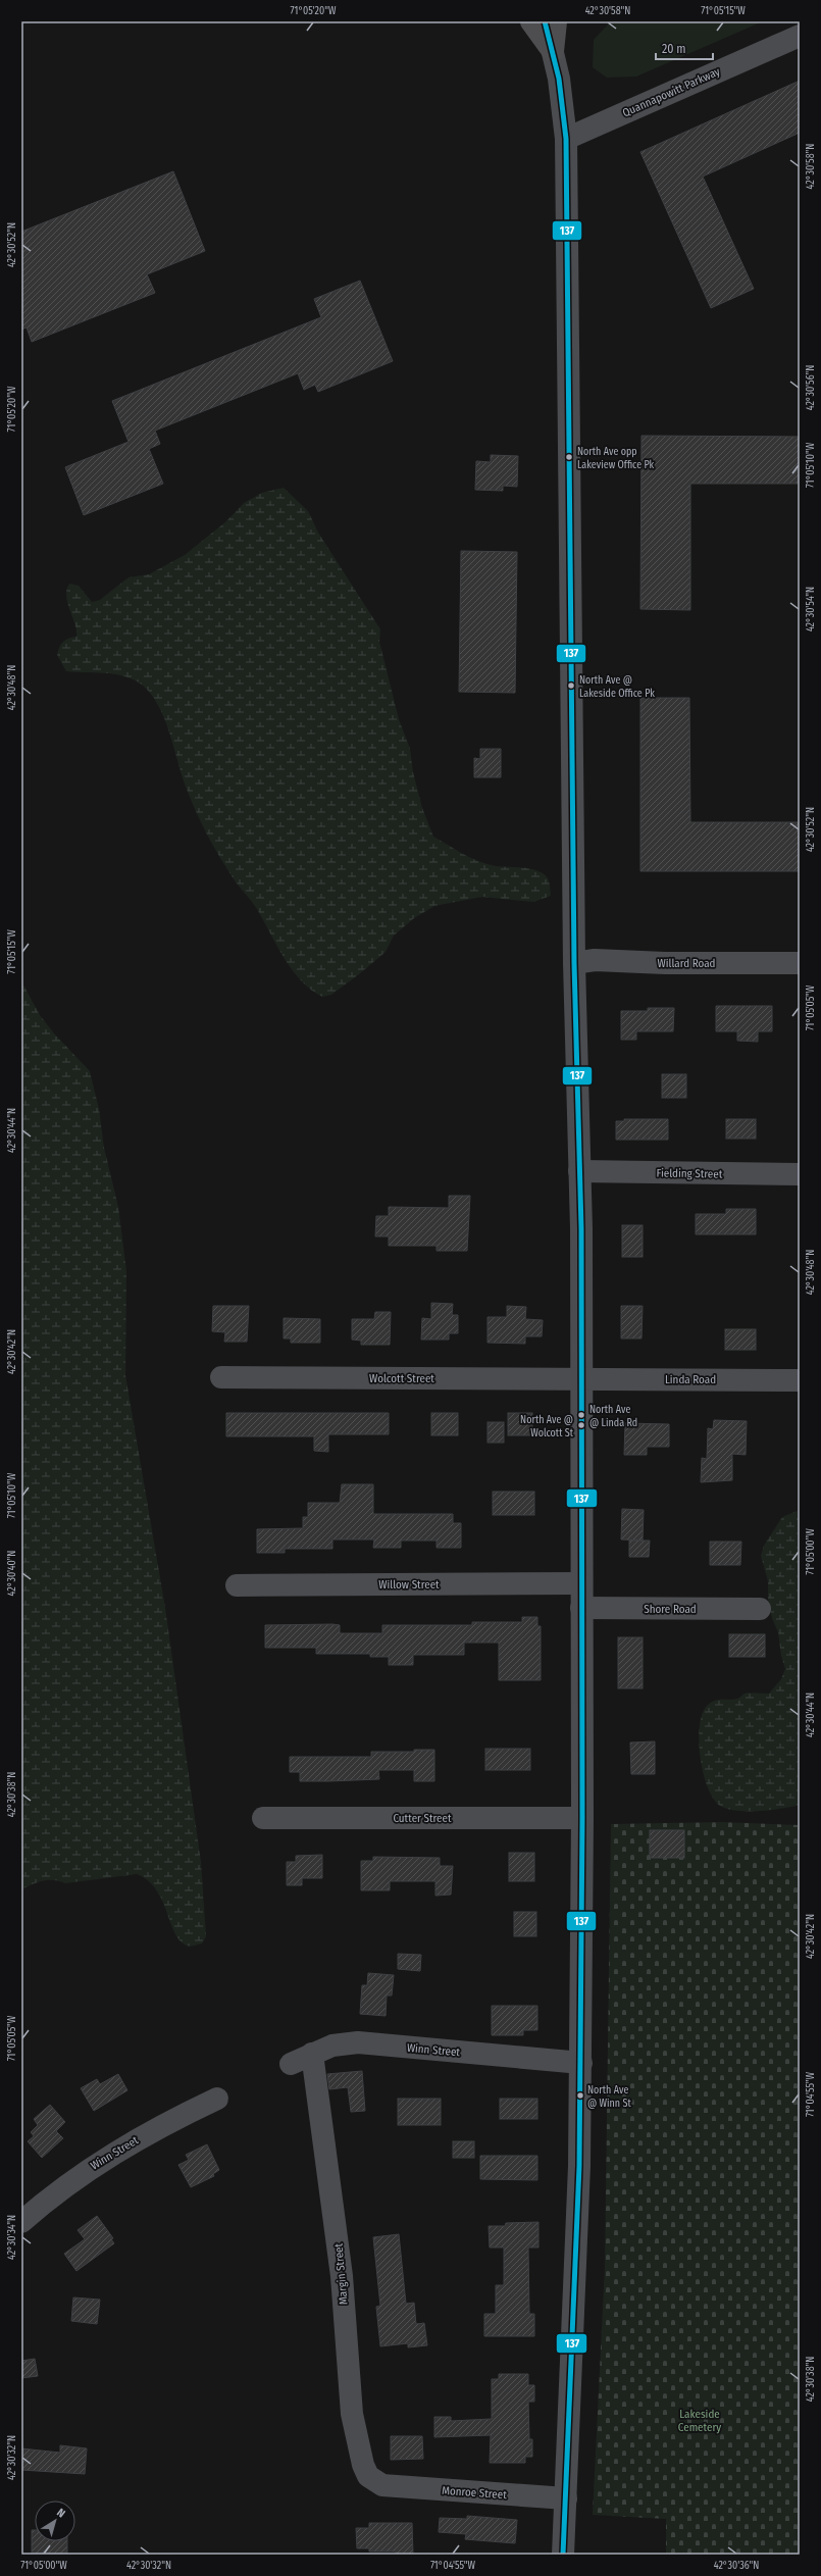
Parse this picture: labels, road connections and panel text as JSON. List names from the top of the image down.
{
  "streets": {
    "street": [
      "Quannapowitt Parkway",
      "Willard Road",
      "Fielding Street",
      "Wolcott Street",
      "Linda Road",
      "Willow Street",
      "Shore Road",
      "Cutter Street",
      "Winn Street",
      "Margin Street",
      "Monroe Street"
    ]
  },
  "crossings": [
    ["Wolcott Street", "Linda Road"],
    ["Winn Street", "Margin Street"],
    ["Margin Street", "Monroe Street"]
  ],
  "parks": ["Lakeside Cemetery"],
  "places": [
    "North Ave opp Lakeview Office Pk",
    "North Ave @ Lakeside Office Pk",
    "North Ave @ Linda Rd",
    "North Ave @ Wolcott St",
    "North Ave @ Winn St"
  ],
  "lines": ["transit line 137"],
  "scale_bar": "20 m",
  "north": "top right",
  "coordinates": [
    "71°05'20\"W",
    "42°30'58\"N",
    "71°05'15\"W",
    "42°30'52\"N",
    "42°30'56\"N",
    "71°05'10\"W",
    "42°30'54\"N",
    "42°30'48\"N",
    "71°05'05\"W",
    "42°30'44\"N",
    "42°30'42\"N",
    "71°05'00\"W",
    "42°30'40\"N",
    "42°30'38\"N",
    "71°04'55\"W",
    "42°30'34\"N",
    "42°30'32\"N",
    "42°30'36\"N"
  ]
}
